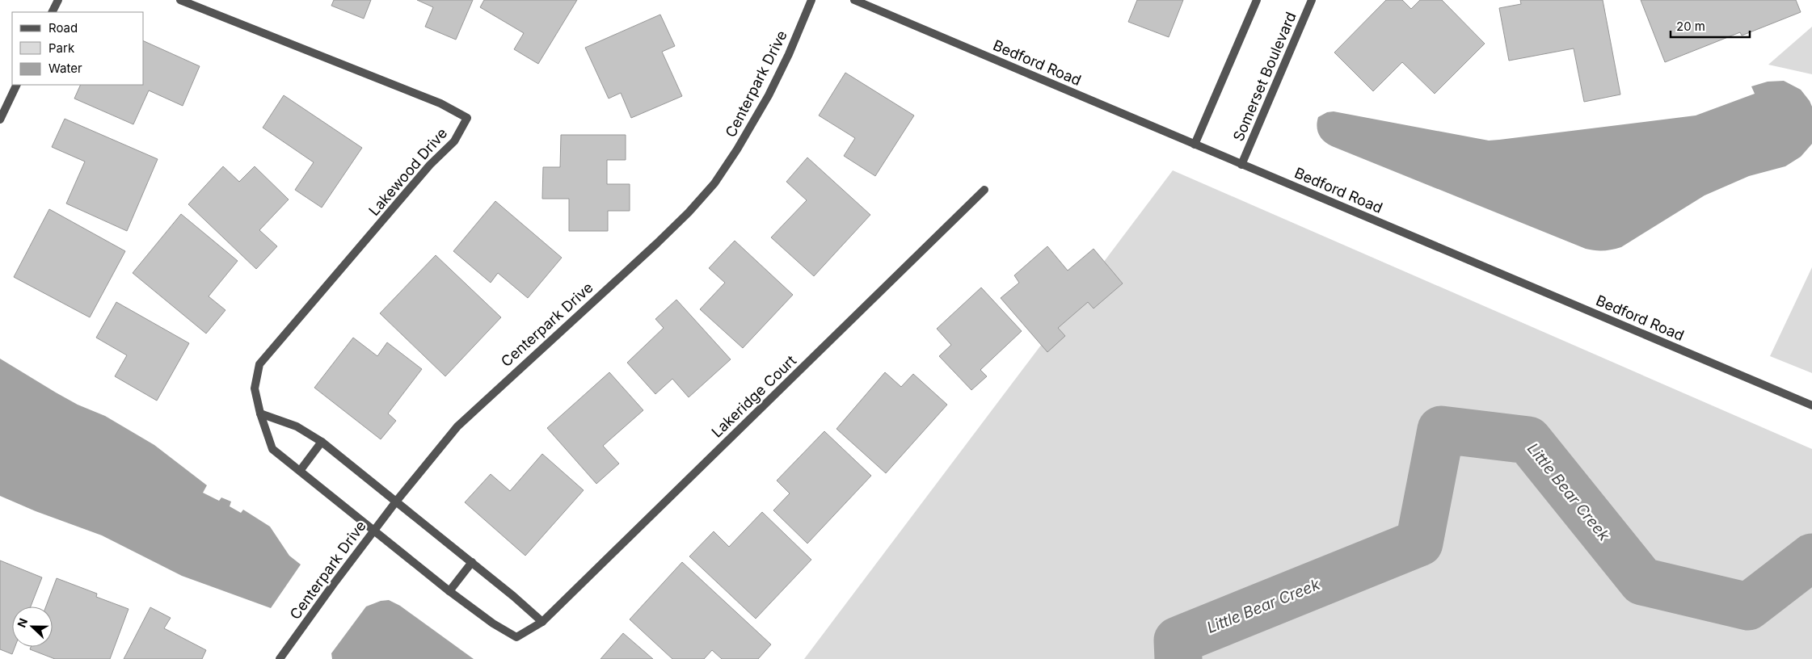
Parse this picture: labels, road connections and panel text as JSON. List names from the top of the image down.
{
  "streets": {
    "street": [
      "Bedford Road",
      "Somerset Boulevard",
      "Centerpark Drive",
      "Lakewood Drive",
      "Lakeridge Court"
    ]
  },
  "crossings": [
    ["Bedford Road", "Somerset Boulevard"],
    ["Centerpark Drive", "Lakewood Drive"],
    ["Centerpark Drive", "Lakeridge Court"],
    ["Lakewood Drive", "Lakeridge Court"]
  ],
  "water": ["Little Bear Creek"],
  "legend": ["Road", "Park", "Water"],
  "scale_bar": "20 m",
  "north": "left"
}
